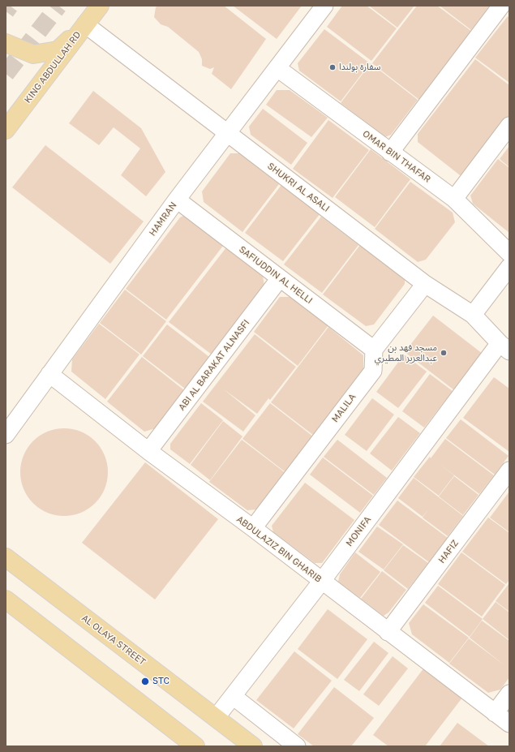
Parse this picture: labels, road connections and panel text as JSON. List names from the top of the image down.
{
  "streets": {
    "main road": ["KING ABDULLAH RD", "AL OLAYA STREET"],
    "street": [
      "OMAR BIN THAFAR",
      "SHUKRI AL ASALI",
      "HAMRAN",
      "SAFIUDDIN AL HELLI",
      "ABI AL BARAKAT ALNASFI",
      "MALILA",
      "MONIFA",
      "ABDULAZIZ BIN GHARIB",
      "HAFIZ"
    ]
  },
  "crossings": [
    ["KING ABDULLAH RD", "SHUKRI AL ASALI"],
    ["OMAR BIN THAFAR", "HAMRAN"],
    ["SHUKRI AL ASALI", "HAMRAN"],
    ["SHUKRI AL ASALI", "MONIFA"],
    ["HAMRAN", "SAFIUDDIN AL HELLI"],
    ["HAMRAN", "ABDULAZIZ BIN GHARIB"],
    ["SAFIUDDIN AL HELLI", "ABI AL BARAKAT ALNASFI"],
    ["SAFIUDDIN AL HELLI", "MALILA"],
    ["ABI AL BARAKAT ALNASFI", "ABDULAZIZ BIN GHARIB"],
    ["MALILA", "ABDULAZIZ BIN GHARIB"],
    ["MONIFA", "ABDULAZIZ BIN GHARIB"],
    ["MONIFA", "AL OLAYA STREET"],
    ["ABDULAZIZ BIN GHARIB", "HAFIZ"]
  ],
  "places": ["سفارة بولندا", "مسجد فهد بن عبدالعزيز المطيري", "STC"]
}
